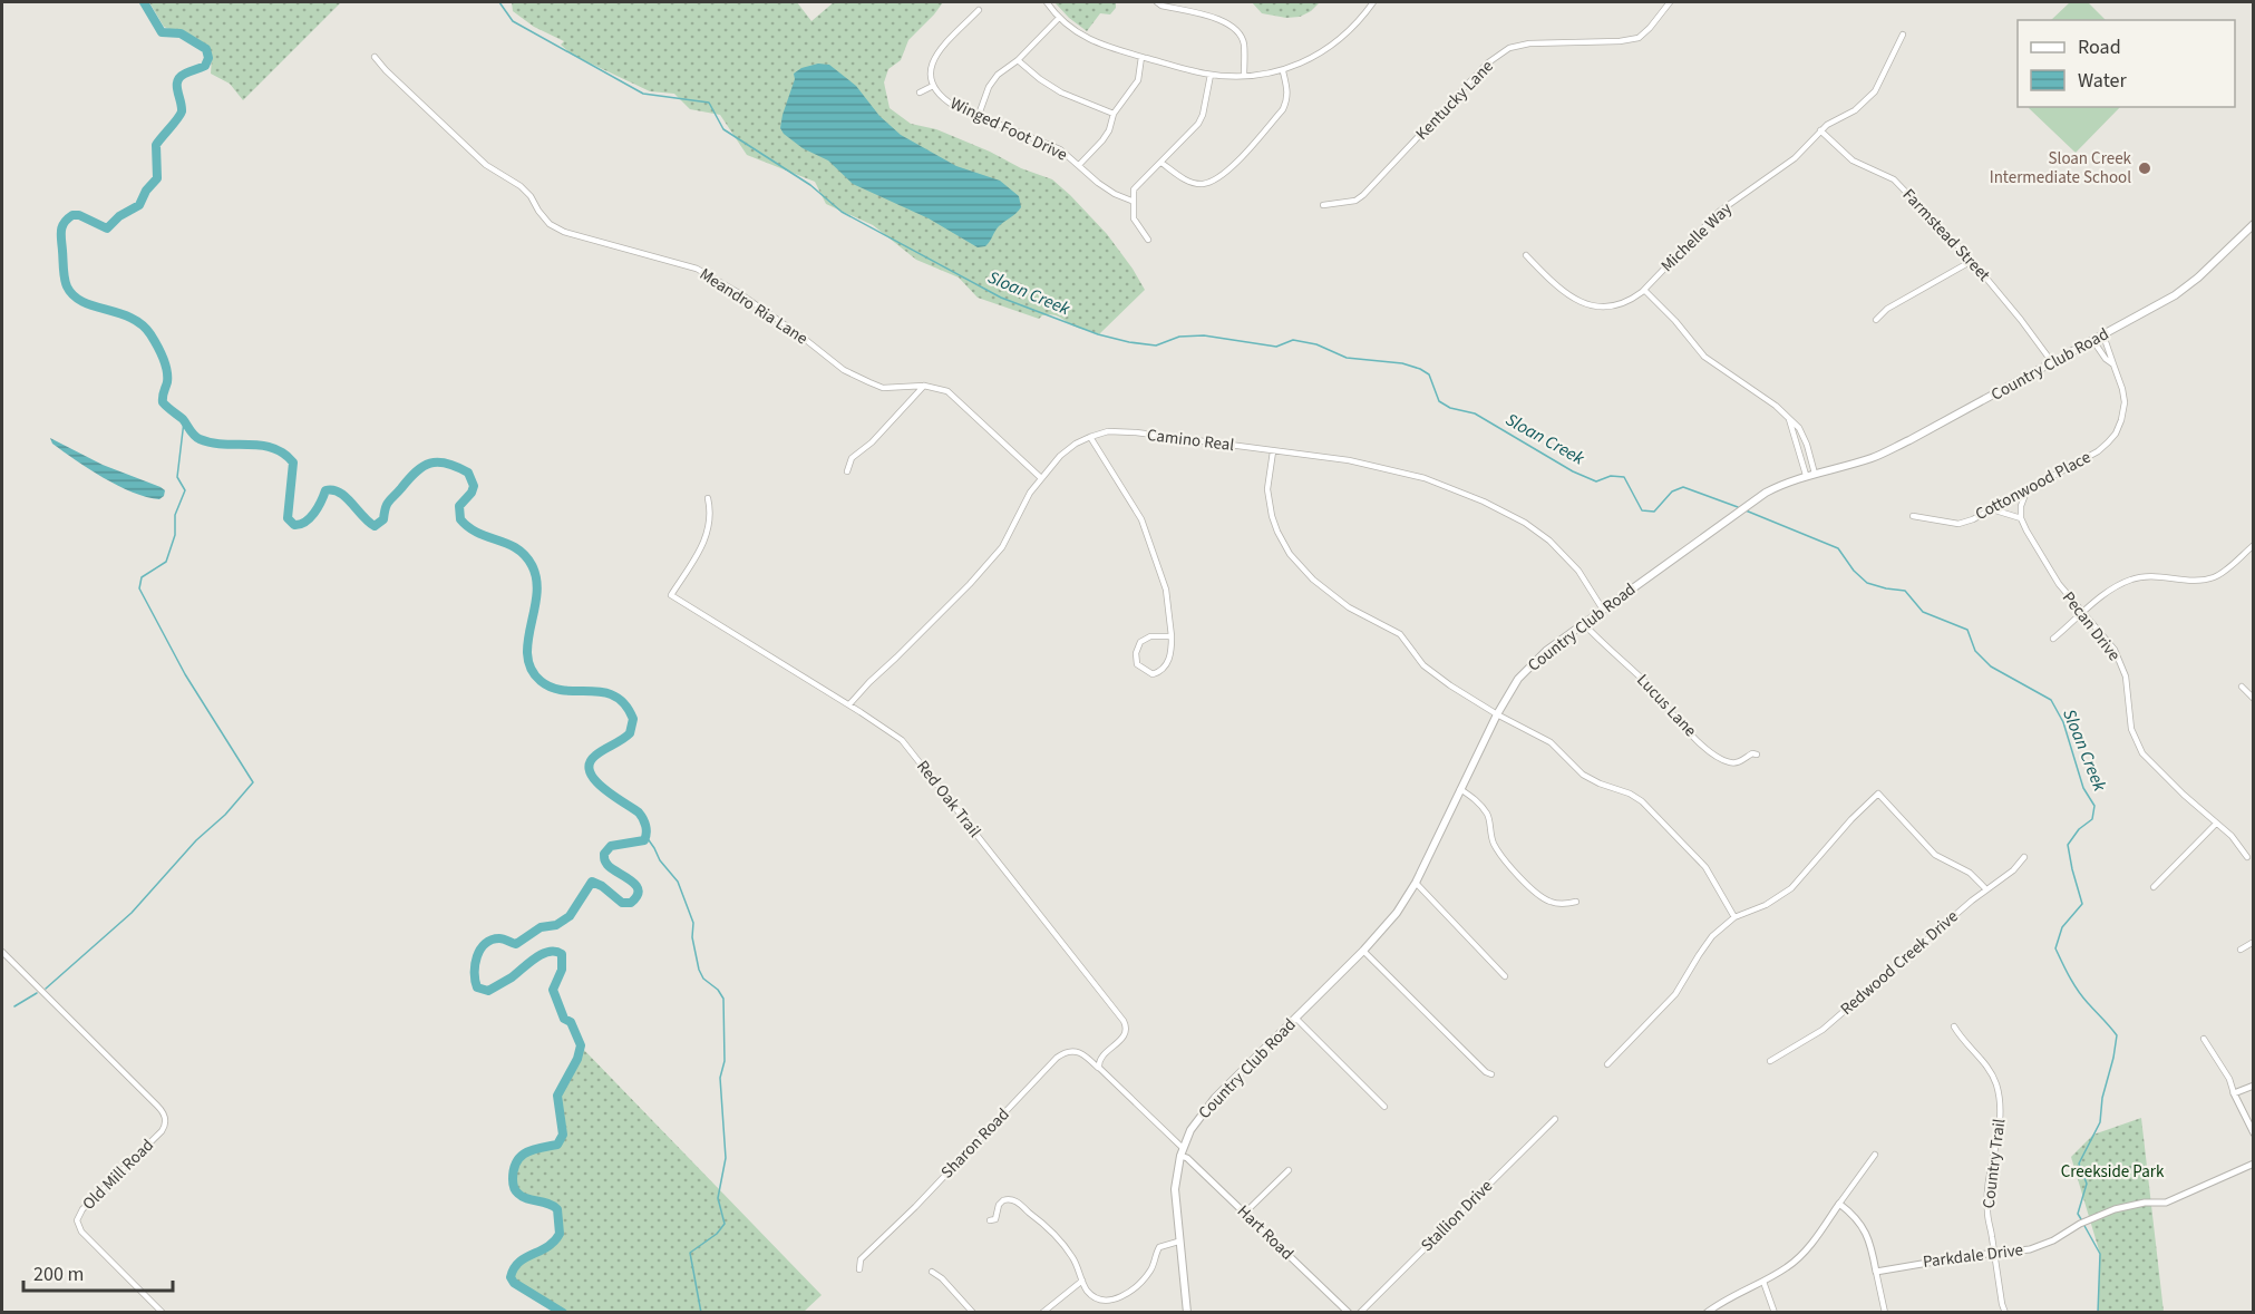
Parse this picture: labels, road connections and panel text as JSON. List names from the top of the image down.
{
  "streets": {
    "main road": ["Country Club Road"],
    "street": [
      "Kentucky Lane",
      "Winged Foot Drive",
      "Farmstead Street",
      "Michelle Way",
      "Meandro Ria Lane",
      "Camino Real",
      "Cottonwood Place",
      "Pecan Drive",
      "Lucus Lane",
      "Red Oak Trail",
      "Redwood Creek Drive",
      "Sharon Road",
      "Country Trail",
      "Old Mill Road",
      "Stallion Drive",
      "Hart Road",
      "Parkdale Drive"
    ]
  },
  "crossings": [
    ["Farmstead Street", "Michelle Way"],
    ["Farmstead Street", "Country Club Road"],
    ["Meandro Ria Lane", "Camino Real"],
    ["Country Club Road", "Camino Real"],
    ["Country Club Road", "Cottonwood Place"],
    ["Country Club Road", "Lucus Lane"],
    ["Country Club Road", "Hart Road"],
    ["Camino Real", "Red Oak Trail"],
    ["Red Oak Trail", "Sharon Road"],
    ["Country Trail", "Parkdale Drive"]
  ],
  "water": ["Sloan Creek"],
  "parks": ["Creekside Park"],
  "places": ["Sloan Creek Intermediate School"],
  "legend": ["Road", "Water"],
  "scale_bar": "200 m"
}
